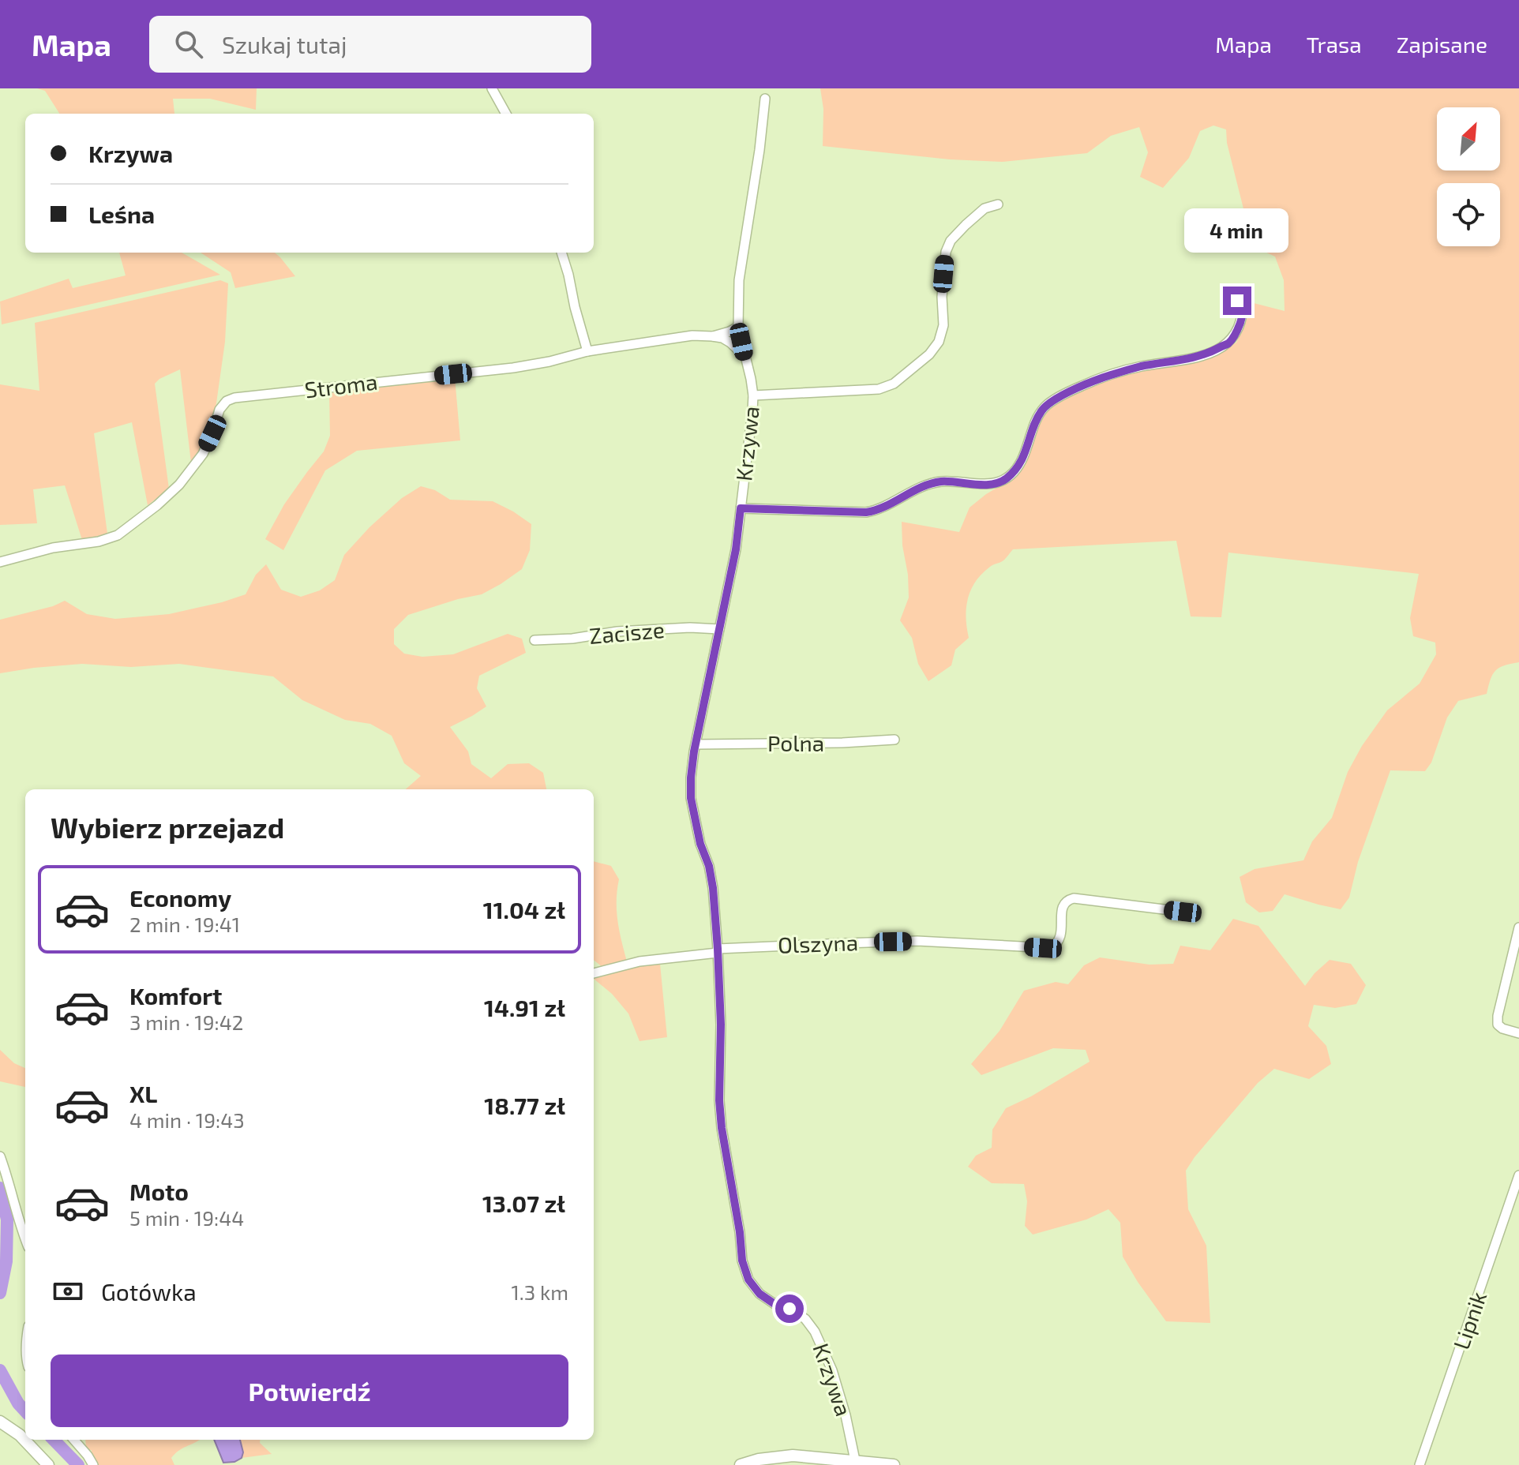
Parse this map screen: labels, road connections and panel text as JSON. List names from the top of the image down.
{
  "streets": {
    "street": [
      "Stroma",
      "Krzywa",
      "Zacisze",
      "Polna",
      "Olszyna",
      "Lipnik"
    ]
  },
  "crossings": [
    ["Krzywa", "Zacisze"],
    ["Krzywa", "Polna"],
    ["Krzywa", "Olszyna"]
  ],
  "north": "top right",
  "page": {
    "header": "Mapa",
    "search": "Szukaj tutaj",
    "nav": ["Mapa", "Trasa", "Zapisane"],
    "banner": ["Krzywa", "Leśna"],
    "bubble": "4 min",
    "heading": "Wybierz przejazd",
    "list": [
      {
        "name": "Economy",
        "note": "2 min · 19:41",
        "value": "11.04 zł"
      },
      {
        "name": "Komfort",
        "note": "3 min · 19:42",
        "value": "14.91 zł"
      },
      {
        "name": "XL",
        "note": "4 min · 19:43",
        "value": "18.77 zł"
      },
      {
        "name": "Moto",
        "note": "5 min · 19:44",
        "value": "13.07 zł"
      }
    ],
    "pay": ["Gotówka", "1.3 km"],
    "buttons": "Potwierdź"
  }
}
